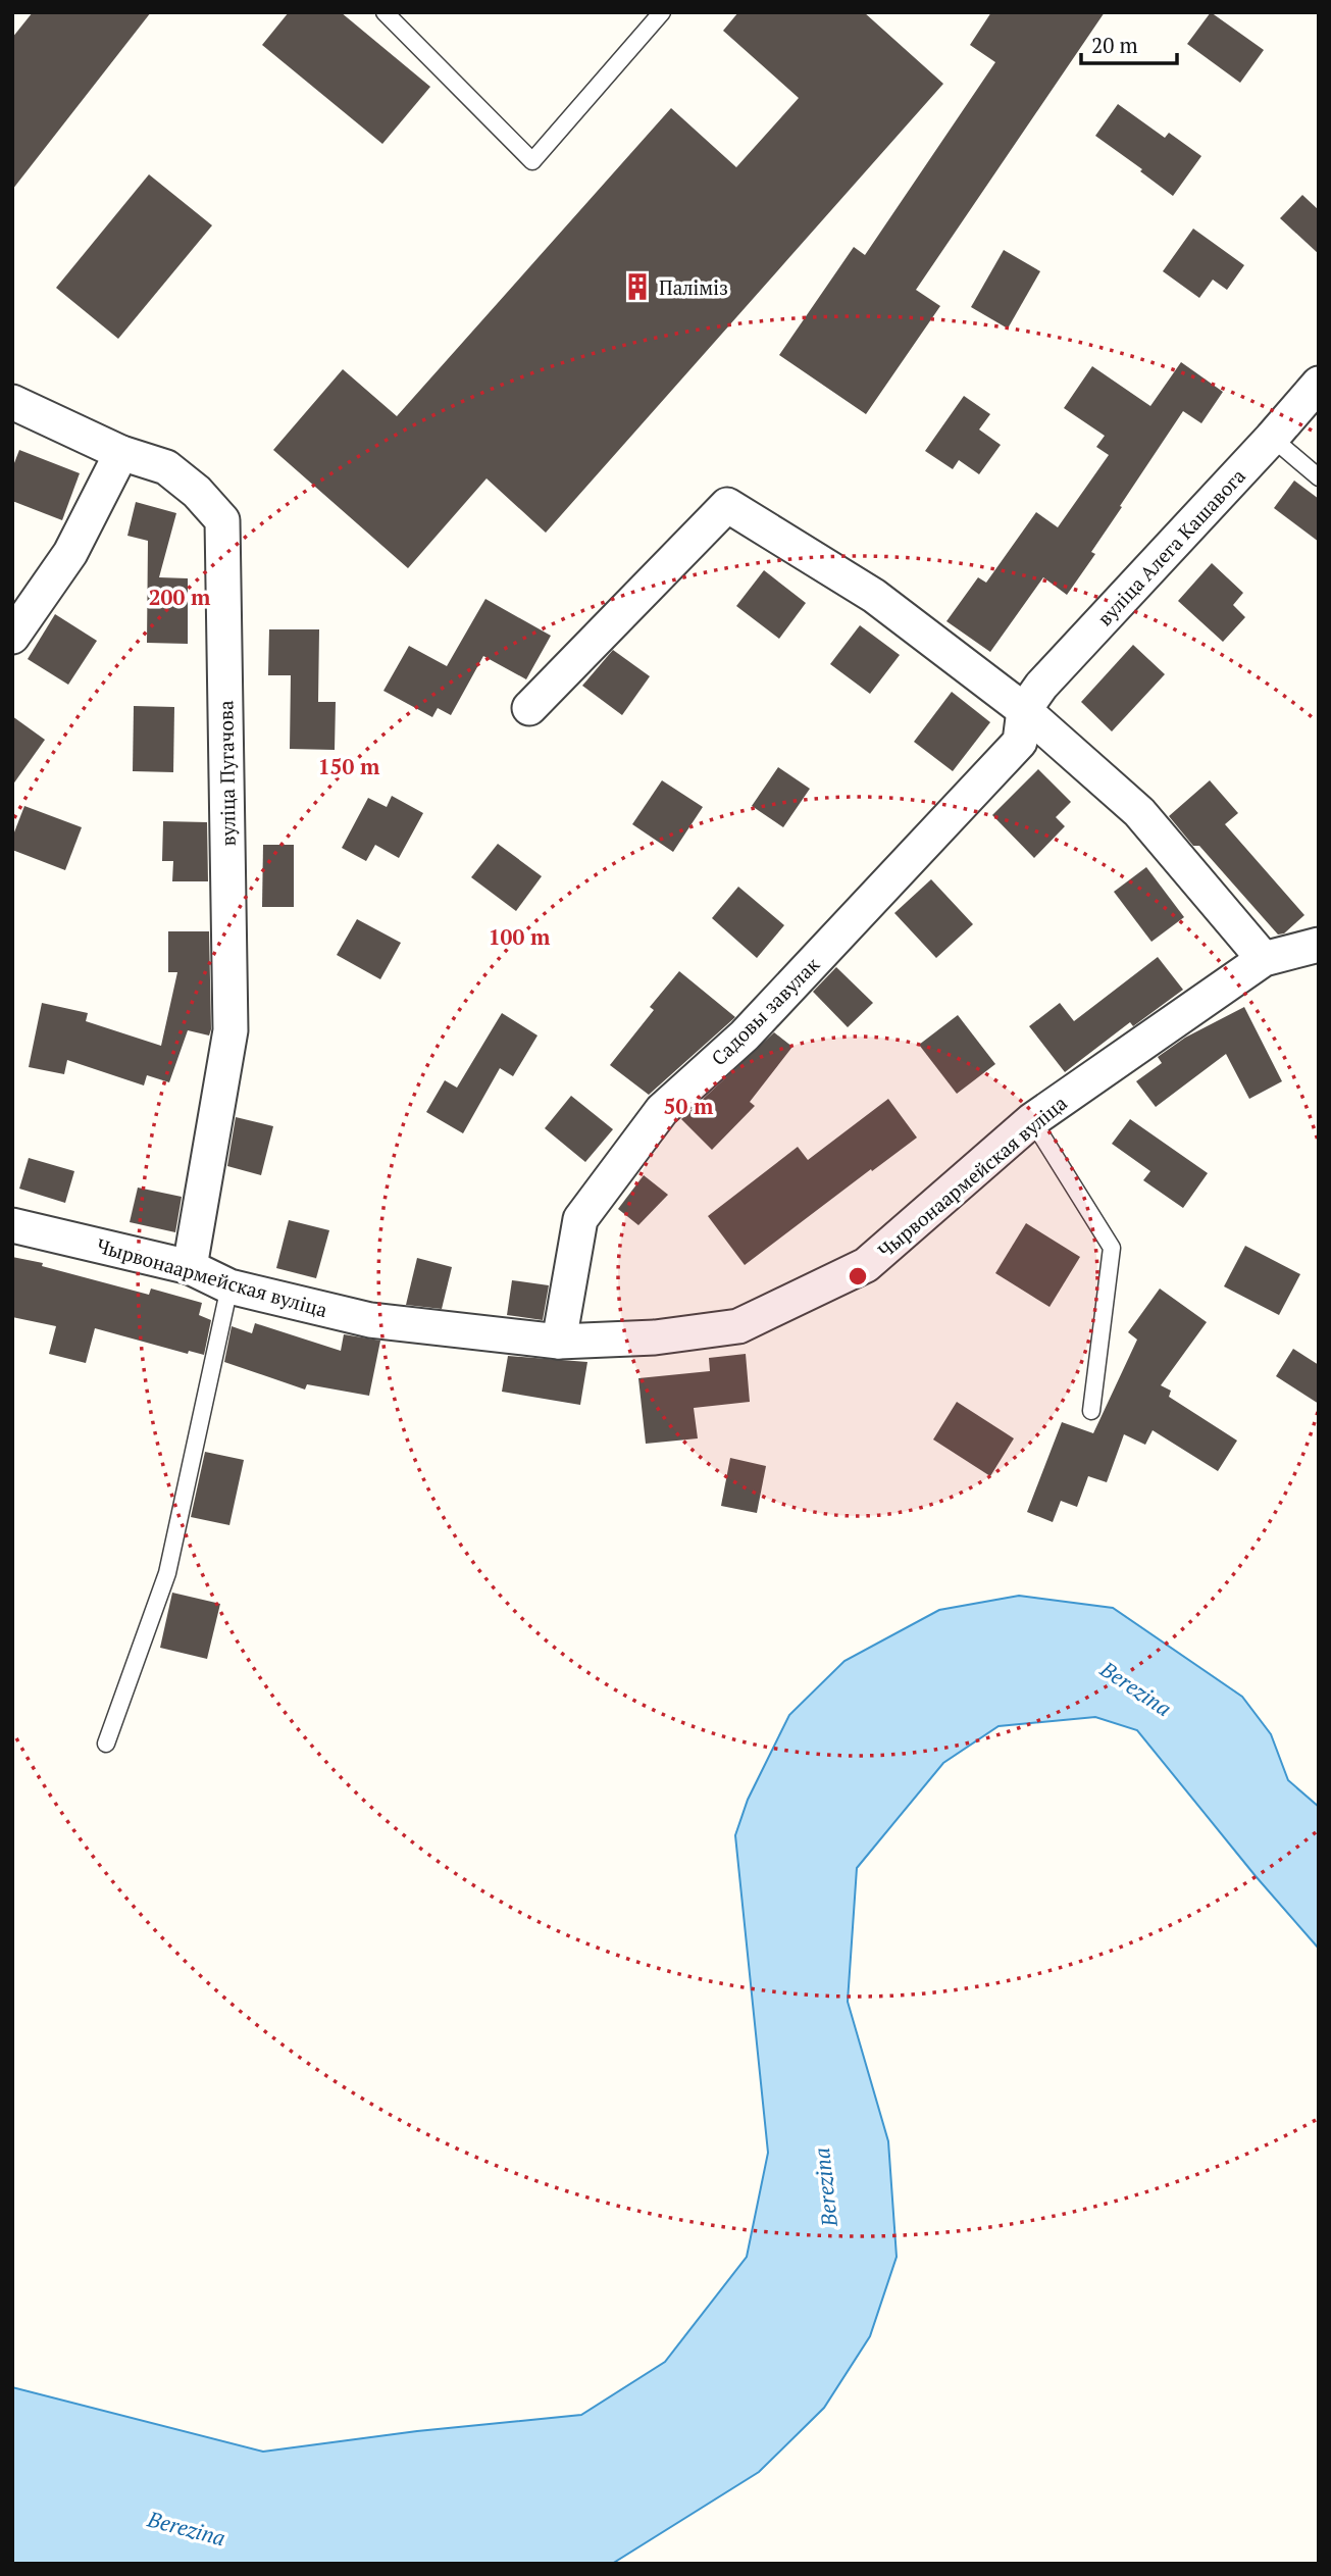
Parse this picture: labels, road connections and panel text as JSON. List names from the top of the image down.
{
  "streets": {
    "street": [
      "вуліца Алега Кашавога",
      "вуліца Пугачова",
      "Садовы завулак",
      "Чырвонаармейская вуліца"
    ]
  },
  "crossings": [
    ["вуліца Алега Кашавога", "Садовы завулак"],
    ["вуліца Пугачова", "Чырвонаармейская вуліца"],
    ["Садовы завулак", "Чырвонаармейская вуліца"]
  ],
  "water": ["Berezina"],
  "places": {
    "building": ["Паліміз"]
  },
  "scale_bar": "20 m",
  "rings": [
    "200 m",
    "150 m",
    "100 m",
    "50 m"
  ]
}
